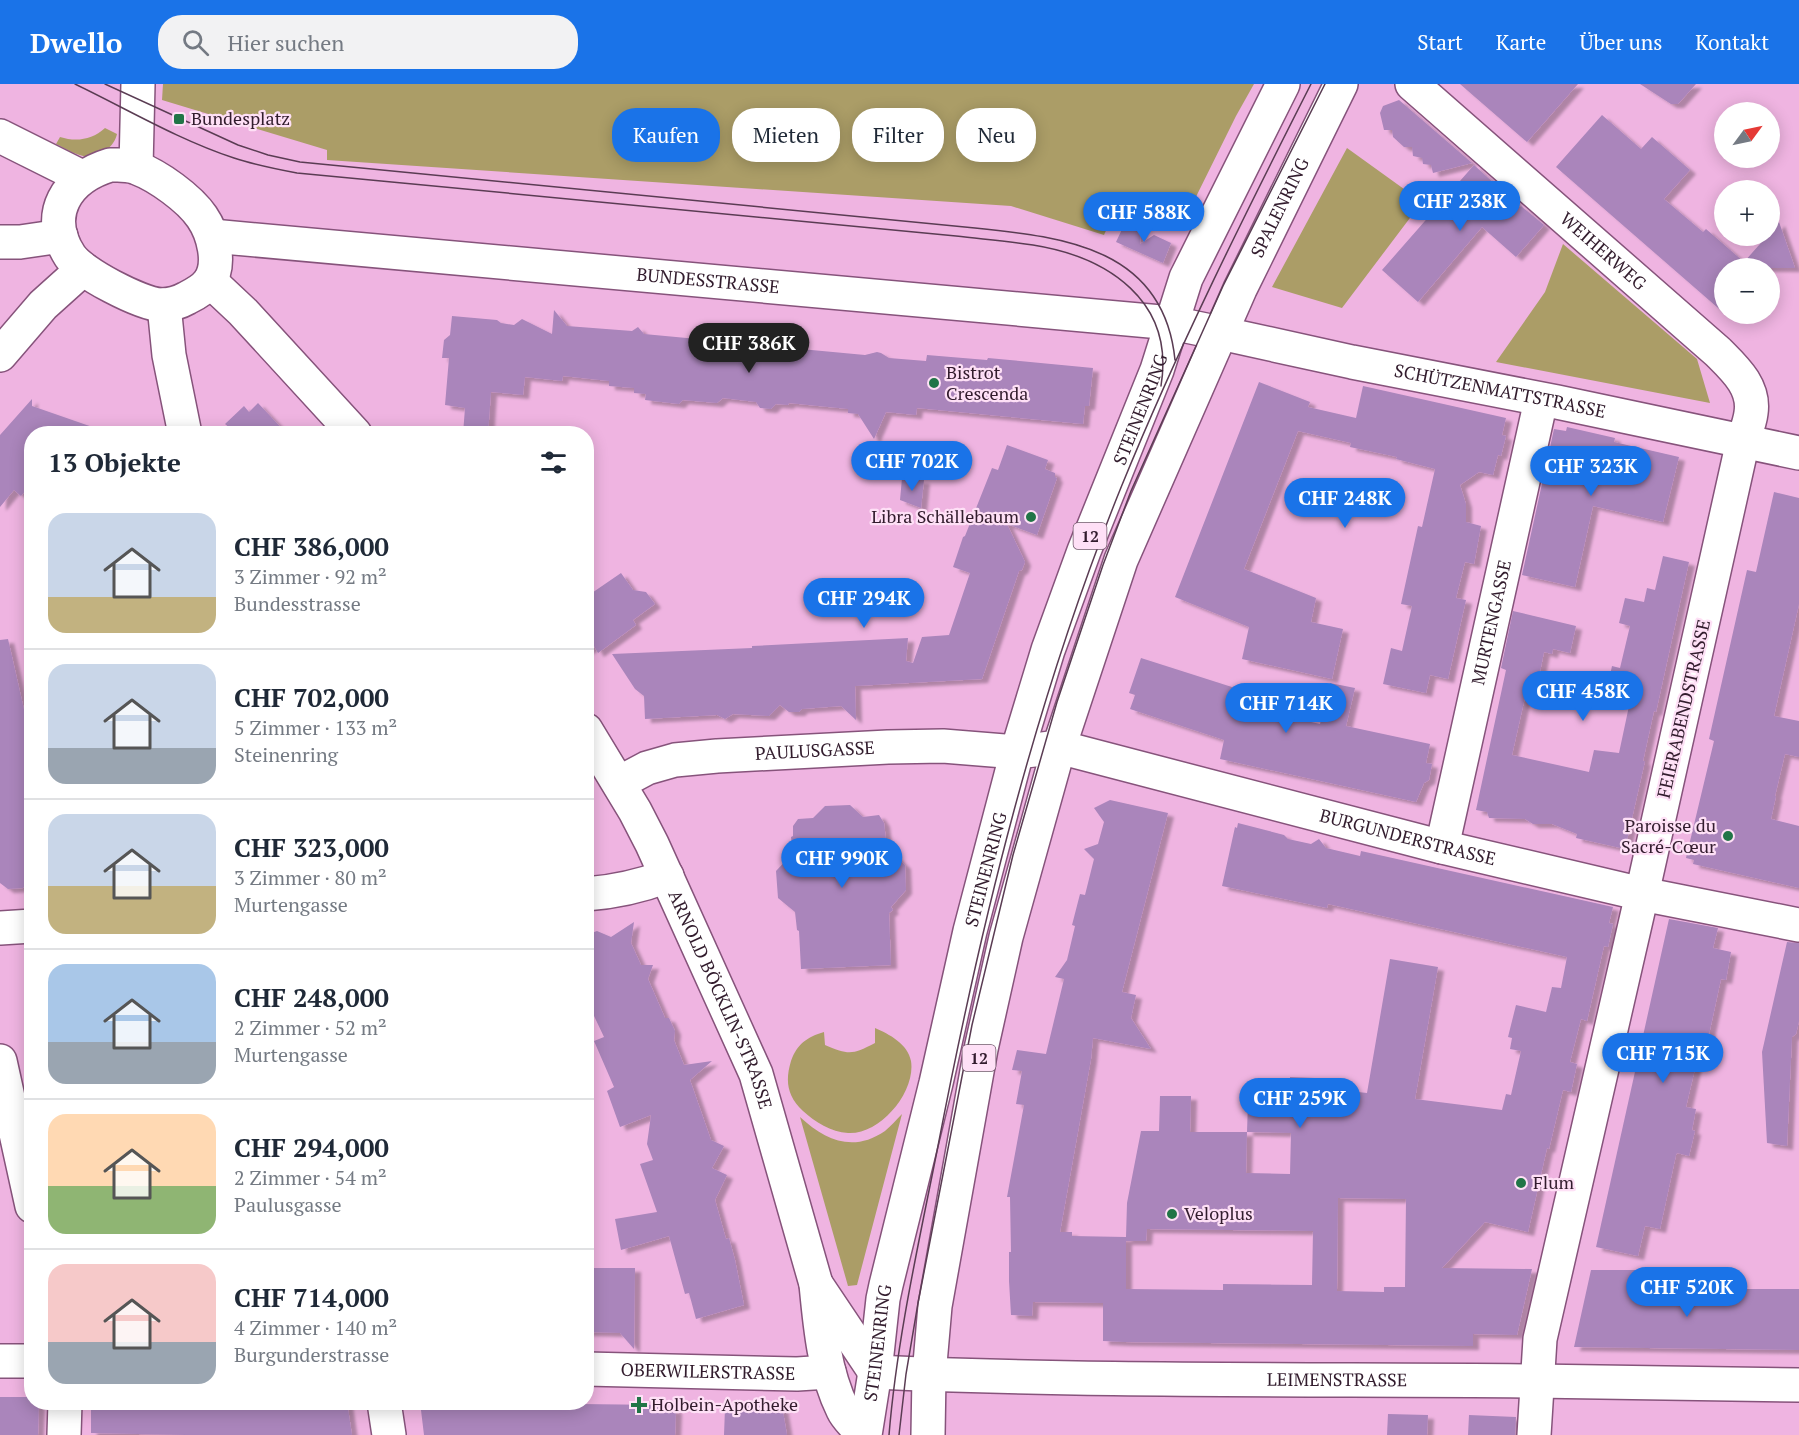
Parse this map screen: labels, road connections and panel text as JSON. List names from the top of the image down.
{
  "streets": {
    "street": [
      "SPALENRING",
      "WEIHERWEG",
      "BUNDESSTRASSE",
      "SCHÜTZENMATTSTRASSE",
      "STEINENRING",
      "12",
      "MURTENGASSE",
      "FEIERABENDSTRASSE",
      "PAULUSGASSE",
      "BURGUNDERSTRASSE",
      "ARNOLD BÖCKLIN-STRASSE",
      "OBERWILERSTRASSE",
      "LEIMENSTRASSE"
    ]
  },
  "crossings": [
    ["SPALENRING", "BUNDESSTRASSE"],
    ["SPALENRING", "SCHÜTZENMATTSTRASSE"],
    ["SPALENRING", "STEINENRING"],
    ["WEIHERWEG", "SCHÜTZENMATTSTRASSE"],
    ["WEIHERWEG", "FEIERABENDSTRASSE"],
    ["BUNDESSTRASSE", "SCHÜTZENMATTSTRASSE"],
    ["BUNDESSTRASSE", "STEINENRING"],
    ["BUNDESSTRASSE", "12"],
    ["SCHÜTZENMATTSTRASSE", "STEINENRING"],
    ["SCHÜTZENMATTSTRASSE", "MURTENGASSE"],
    ["SCHÜTZENMATTSTRASSE", "FEIERABENDSTRASSE"],
    ["STEINENRING", "12"],
    ["STEINENRING", "PAULUSGASSE"],
    ["STEINENRING", "BURGUNDERSTRASSE"],
    ["STEINENRING", "ARNOLD BÖCKLIN-STRASSE"],
    ["STEINENRING", "LEIMENSTRASSE"],
    ["MURTENGASSE", "BURGUNDERSTRASSE"],
    ["FEIERABENDSTRASSE", "BURGUNDERSTRASSE"],
    ["FEIERABENDSTRASSE", "LEIMENSTRASSE"],
    ["PAULUSGASSE", "BURGUNDERSTRASSE"],
    ["PAULUSGASSE", "ARNOLD BÖCKLIN-STRASSE"],
    ["ARNOLD BÖCKLIN-STRASSE", "OBERWILERSTRASSE"],
    ["ARNOLD BÖCKLIN-STRASSE", "LEIMENSTRASSE"]
  ],
  "places": {
    "transit": ["Bundesplatz"],
    "other": [
      "Bistrot Crescenda",
      "Libra Schällebaum",
      "Paroisse du Sacré-Cœur",
      "Flum",
      "Veloplus"
    ],
    "health": ["Holbein-Apotheke"]
  },
  "north": "top right",
  "page": {
    "header": "Dwello",
    "search": "Hier suchen",
    "nav": [
      "Start",
      "Karte",
      "Über uns",
      "Kontakt"
    ],
    "map_buttons": ["+", "−"],
    "chip": [
      "Kaufen",
      "Mieten",
      "Filter",
      "Neu"
    ],
    "price": [
      "CHF 238K",
      "CHF 588K",
      "CHF 386K",
      "CHF 702K",
      "CHF 323K",
      "CHF 248K",
      "CHF 294K",
      "CHF 458K",
      "CHF 714K",
      "CHF 990K",
      "CHF 715K",
      "CHF 259K",
      "CHF 520K"
    ],
    "heading": "13 Objekte",
    "list": [
      {
        "name": "CHF 386,000",
        "note": "3 Zimmer · 92 m² · Bundesstrasse"
      },
      {
        "name": "CHF 702,000",
        "note": "5 Zimmer · 133 m² · Steinenring"
      },
      {
        "name": "CHF 323,000",
        "note": "3 Zimmer · 80 m² · Murtengasse"
      },
      {
        "name": "CHF 248,000",
        "note": "2 Zimmer · 52 m² · Murtengasse"
      },
      {
        "name": "CHF 294,000",
        "note": "2 Zimmer · 54 m² · Paulusgasse"
      },
      {
        "name": "CHF 714,000",
        "note": "4 Zimmer · 140 m² · Burgunderstrasse"
      }
    ]
  }
}
